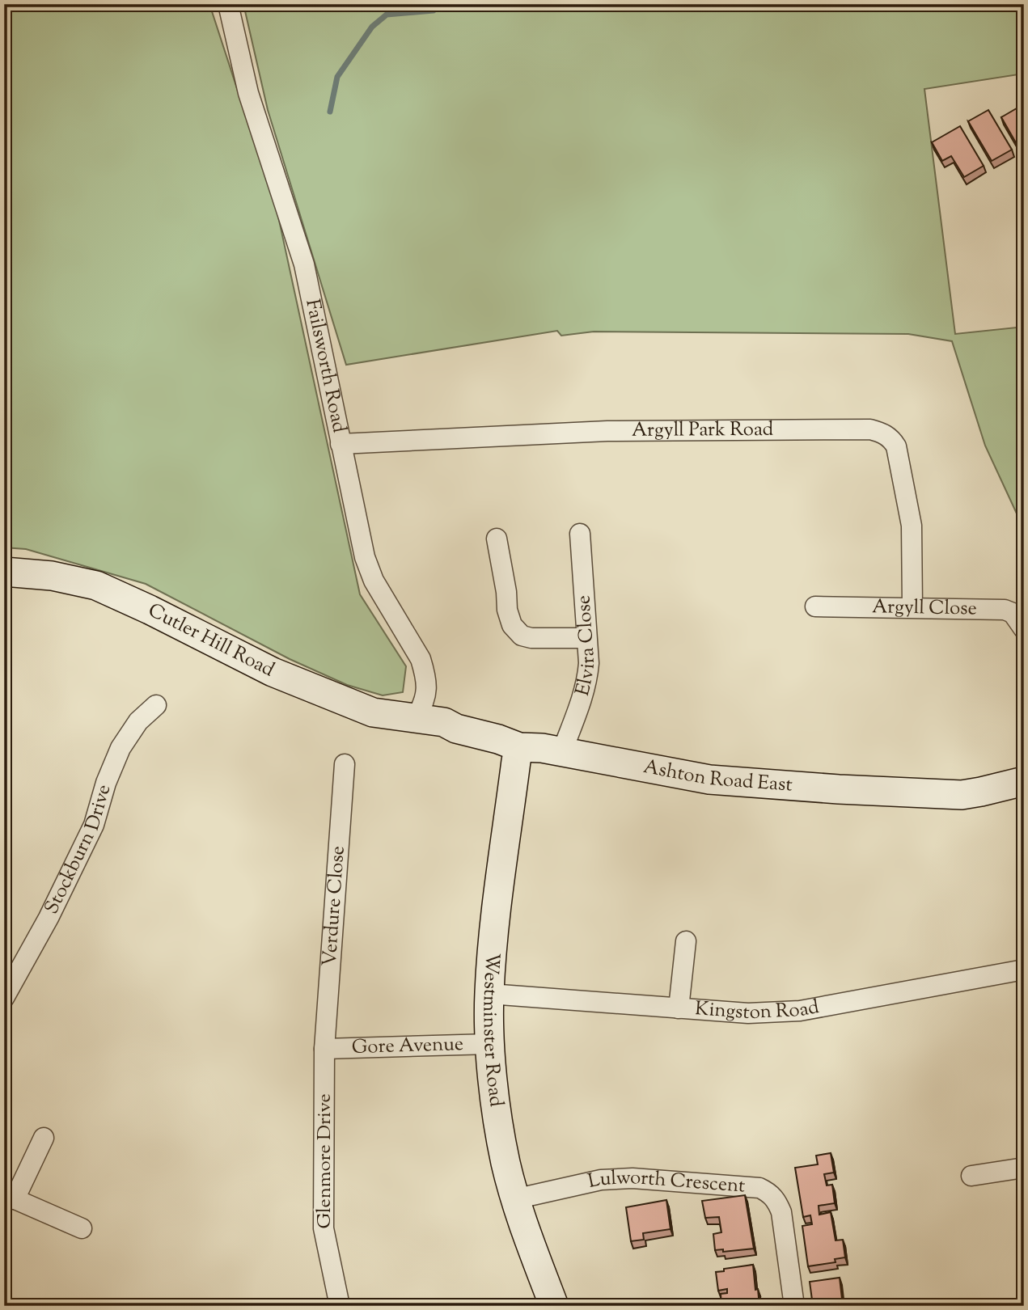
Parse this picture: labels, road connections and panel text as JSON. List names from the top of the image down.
{
  "streets": {
    "street": [
      "Failsworth Road",
      "Argyll Park Road",
      "Argyll Close",
      "Cutler Hill Road",
      "Elvira Close",
      "Ashton Road East",
      "Stockburn Drive",
      "Verdure Close",
      "Kingston Road",
      "Westminster Road",
      "Gore Avenue",
      "Glenmore Drive",
      "Lulworth Crescent"
    ]
  },
  "crossings": [
    ["Failsworth Road", "Argyll Park Road"],
    ["Failsworth Road", "Cutler Hill Road"],
    ["Failsworth Road", "Ashton Road East"],
    ["Argyll Park Road", "Argyll Close"],
    ["Cutler Hill Road", "Ashton Road East"],
    ["Elvira Close", "Ashton Road East"],
    ["Ashton Road East", "Westminster Road"],
    ["Verdure Close", "Gore Avenue"],
    ["Verdure Close", "Glenmore Drive"],
    ["Kingston Road", "Westminster Road"],
    ["Westminster Road", "Gore Avenue"],
    ["Westminster Road", "Lulworth Crescent"],
    ["Gore Avenue", "Glenmore Drive"]
  ]
}
